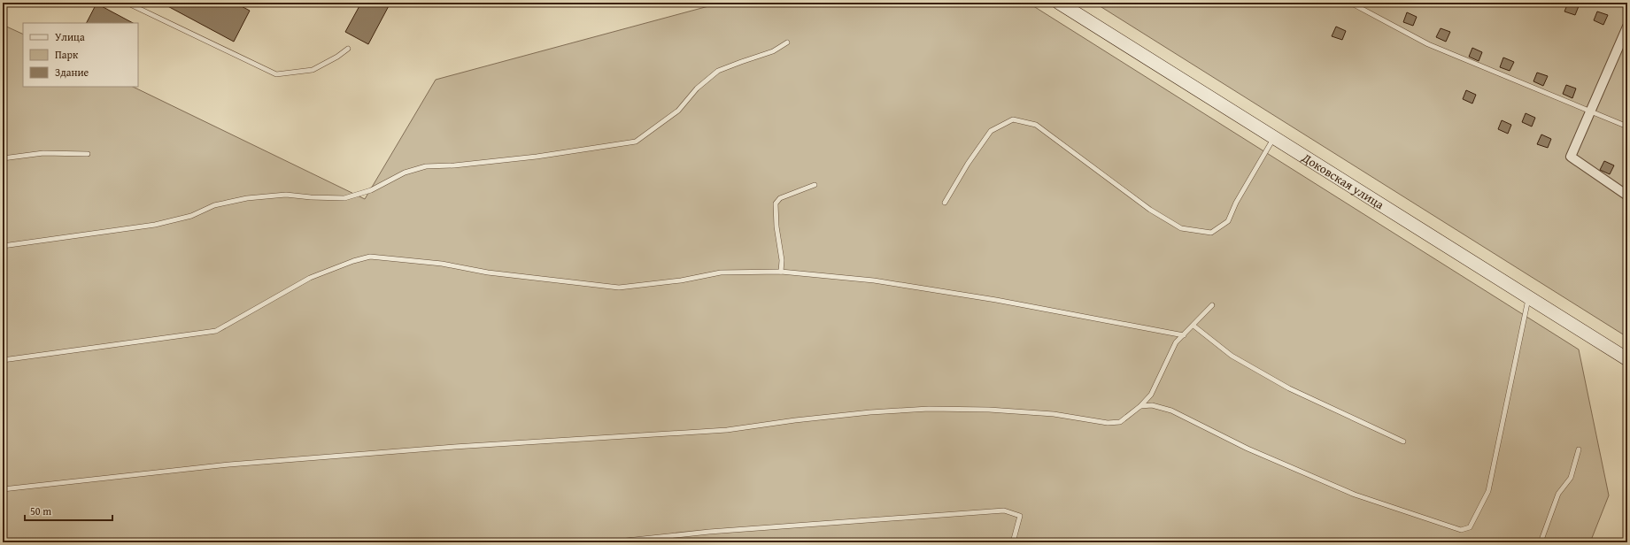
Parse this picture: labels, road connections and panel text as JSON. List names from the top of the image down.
{
  "streets": {
    "street": ["Доковская улица"]
  },
  "legend": ["Улица", "Парк", "Здание"],
  "scale_bar": "50 m"
}
